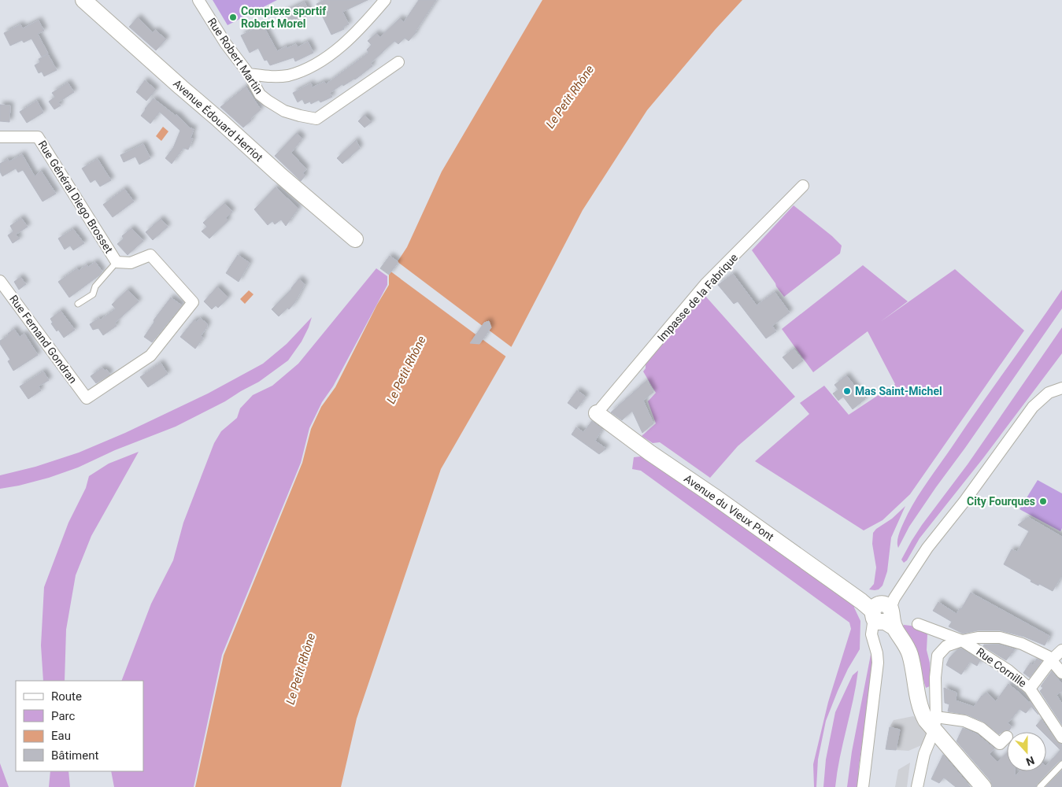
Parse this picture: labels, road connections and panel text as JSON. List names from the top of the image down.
{
  "streets": {
    "street": [
      "Rue Robert Martin",
      "Avenue Édouard Herriot",
      "Rue Général Diego Brosset",
      "Impasse de la Fabrique",
      "Rue Fernand Gondran",
      "Avenue du Vieux Pont",
      "Rue Cornille"
    ]
  },
  "crossings": [
    ["Rue Général Diego Brosset", "Rue Fernand Gondran"],
    ["Impasse de la Fabrique", "Avenue du Vieux Pont"]
  ],
  "water": ["Le Petit Rhône"],
  "places": ["Complexe sportif Robert Morel", "Mas Saint-Michel", "City Fourques"],
  "legend": [
    "Route",
    "Parc",
    "Eau",
    "Bâtiment"
  ],
  "north": "bottom"
}
